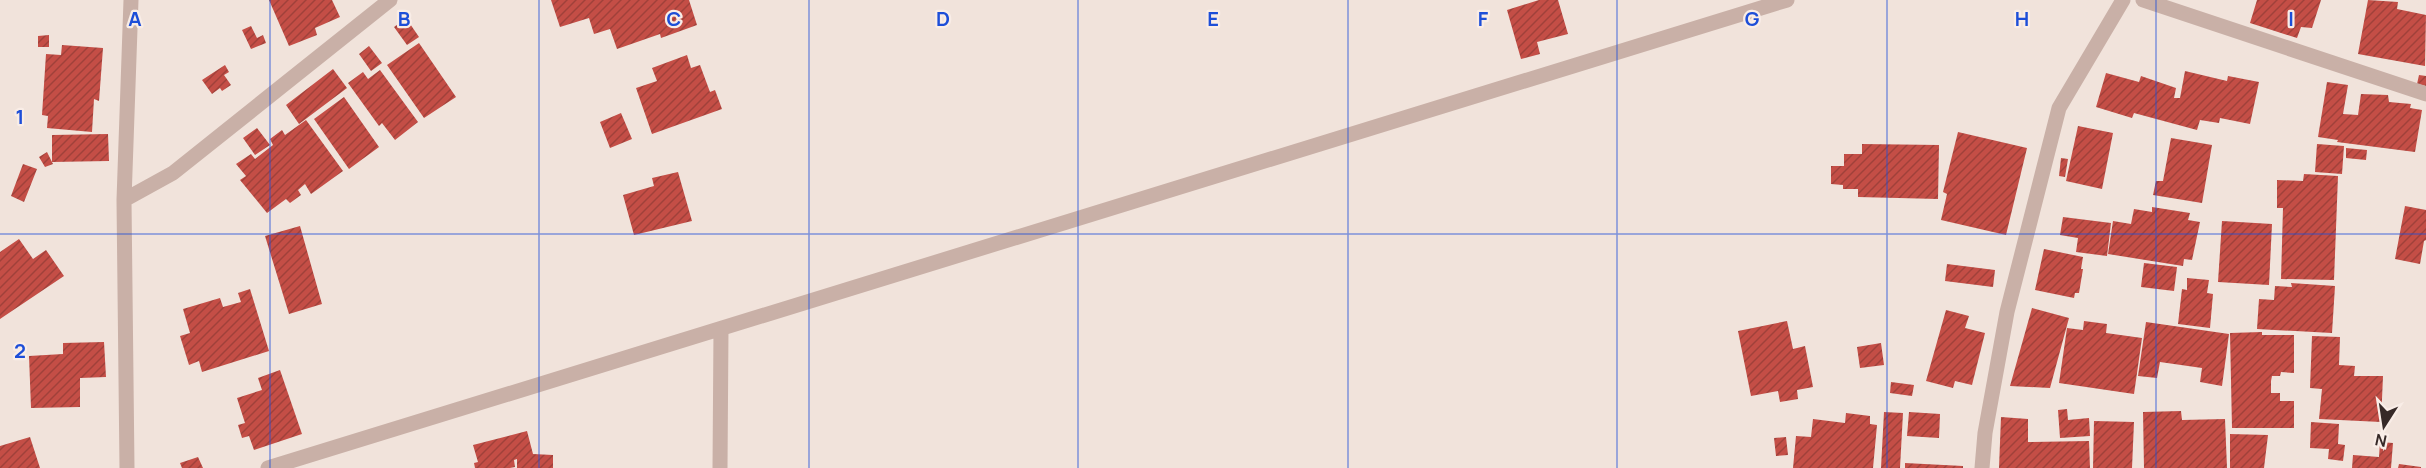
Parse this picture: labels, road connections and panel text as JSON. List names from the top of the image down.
{
  "north": "bottom",
  "grid": {
    "columns": [
      "A",
      "B",
      "C",
      "D",
      "E",
      "F",
      "G",
      "H",
      "I"
    ],
    "rows": ["1", "2"]
  }
}
